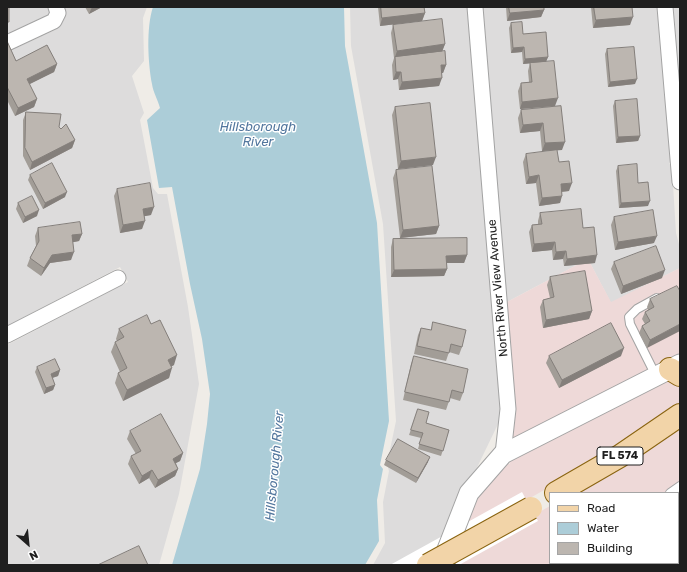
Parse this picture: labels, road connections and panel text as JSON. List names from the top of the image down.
{
  "streets": {
    "main road": ["FL 574"],
    "street": ["North River View Avenue"]
  },
  "water": ["Hillsborough River"],
  "legend": ["Road", "Water", "Building"],
  "north": "bottom right"
}
